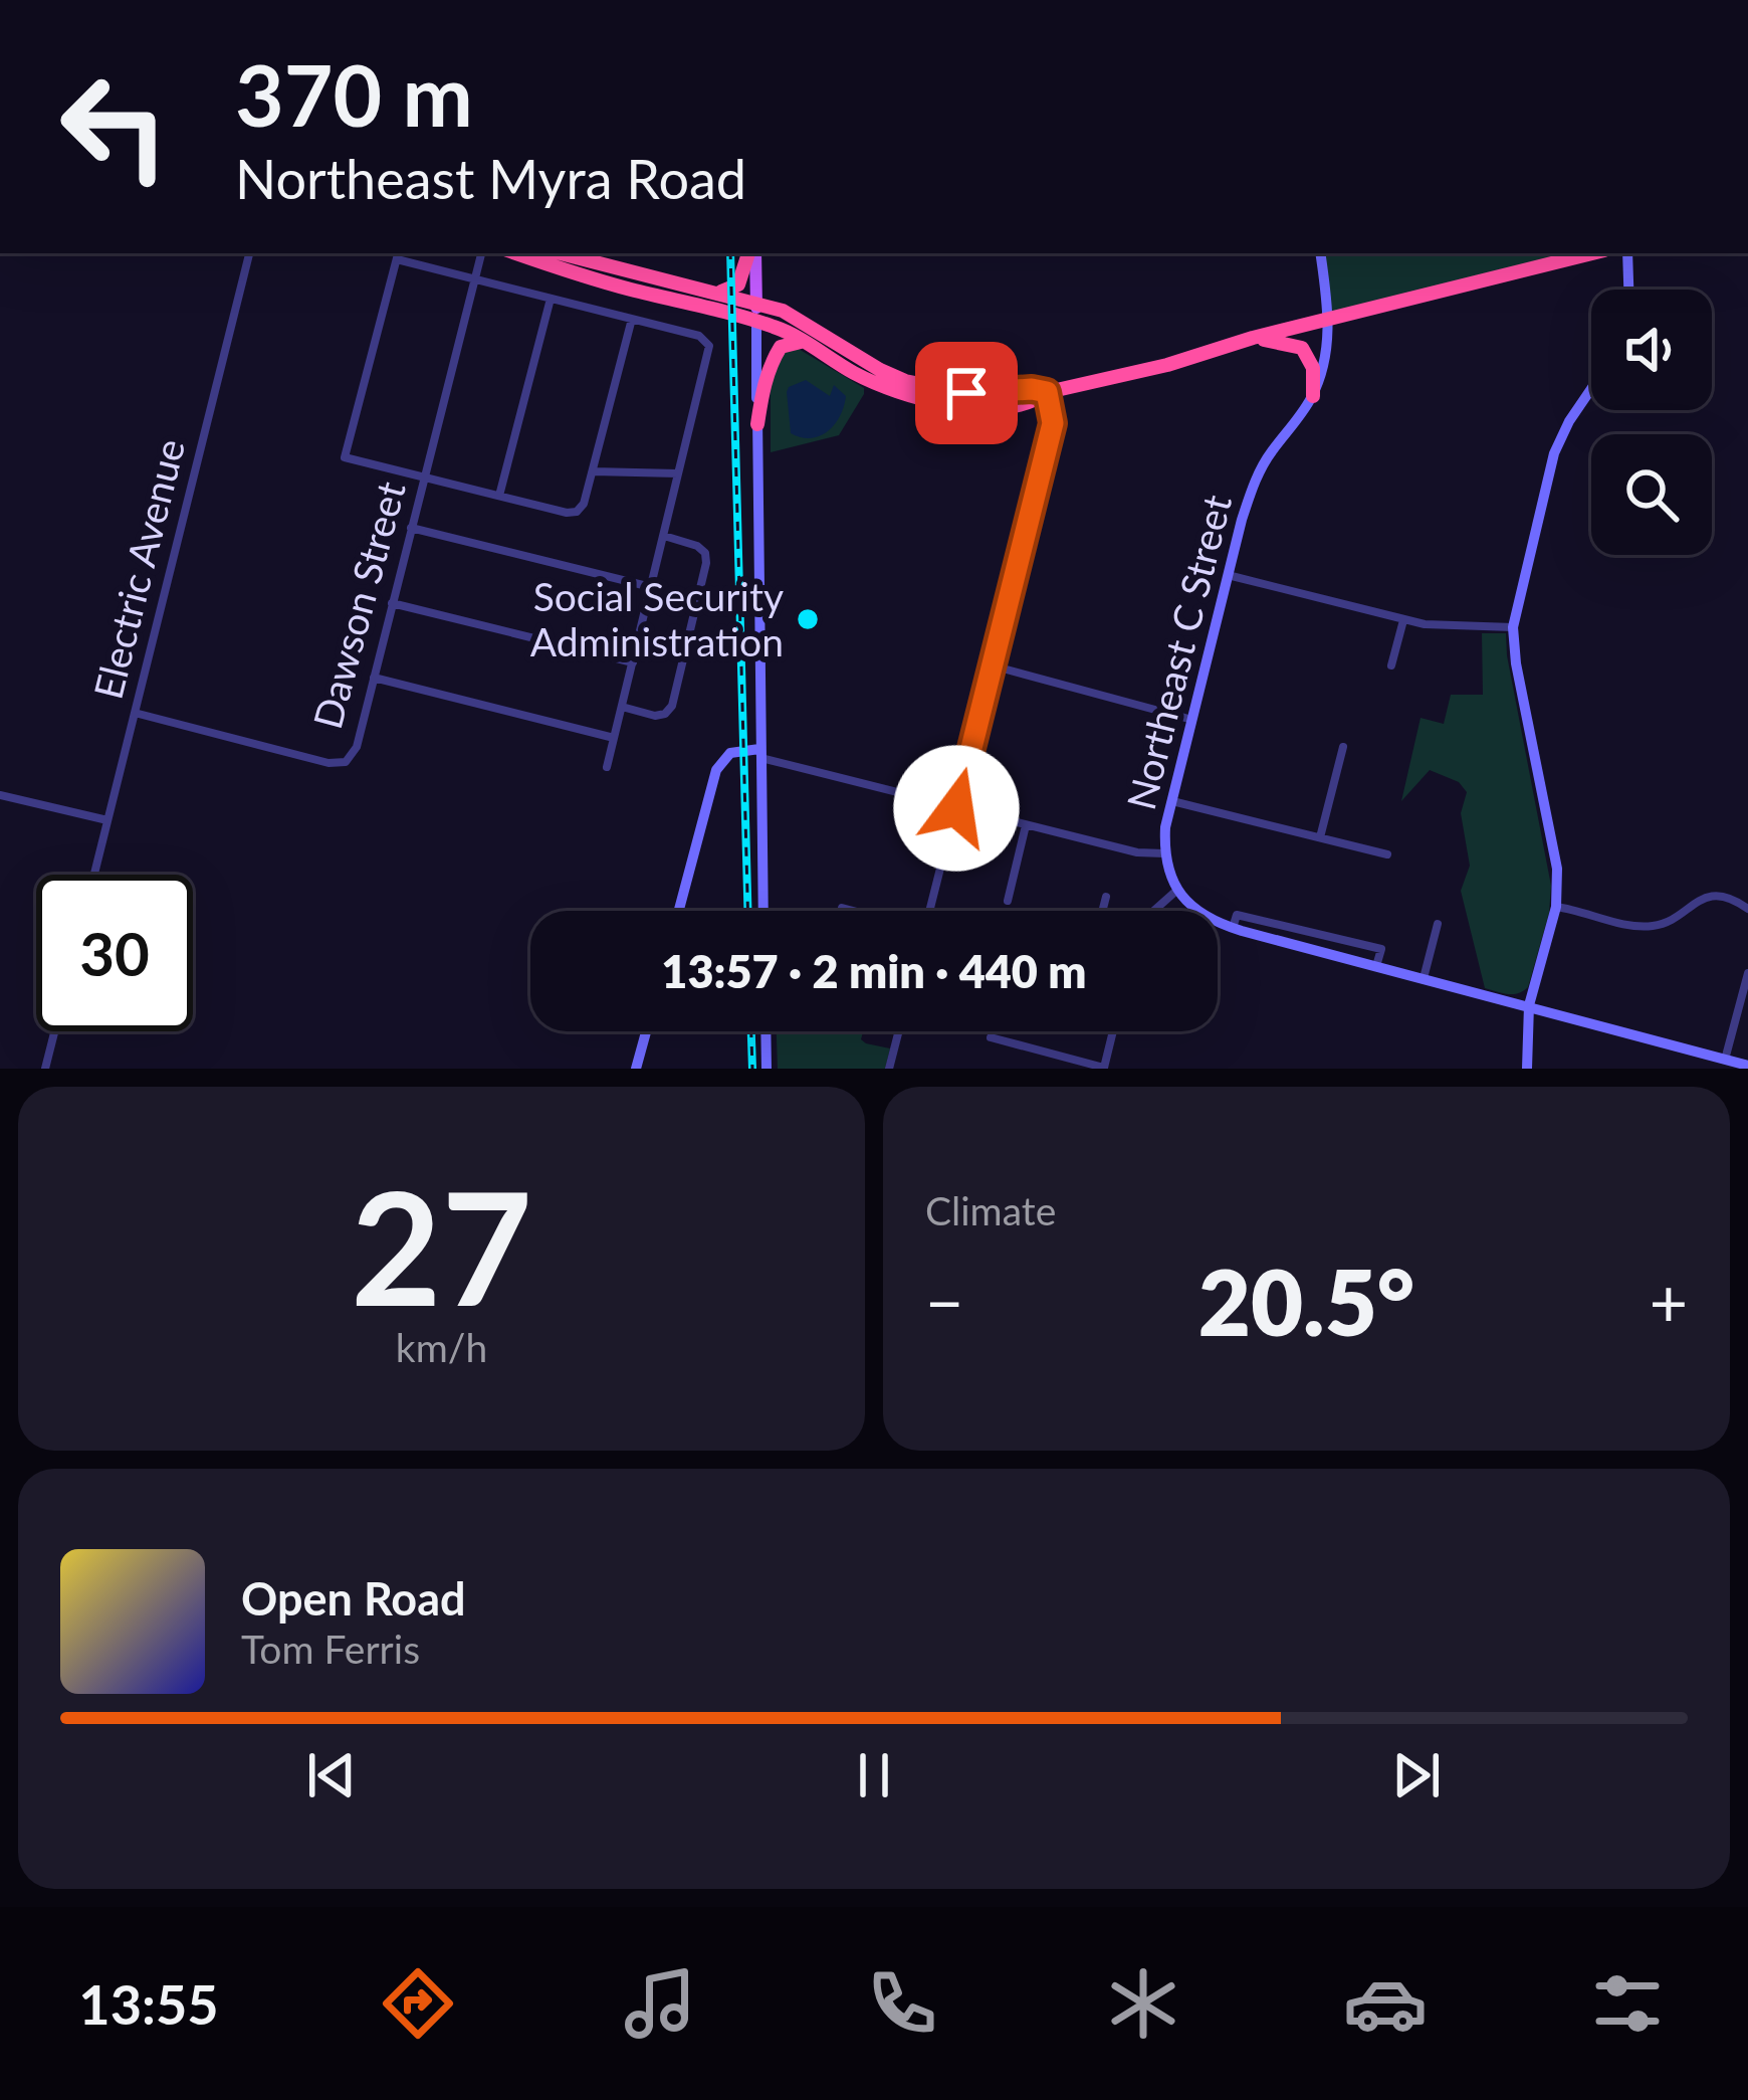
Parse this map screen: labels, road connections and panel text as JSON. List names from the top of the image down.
{
  "streets": {
    "main road": ["Northeast C Street"],
    "street": ["Electric Avenue", "Dawson Street"]
  },
  "crossings": [
    ["Electric Avenue", "Dawson Street"]
  ],
  "places": ["Social Security Administration"],
  "page": {
    "turn": ["370 m", "Northeast Myra Road"],
    "limit": "30",
    "trip": "13:57 · 2 min · 440 m",
    "tile": [
      ["27", "km/h"],
      "Climate"
    ],
    "heat": ["−", "20.5°", "+"],
    "song": ["Open Road", "Tom Ferris"],
    "tabs": "13:55"
  }
}
